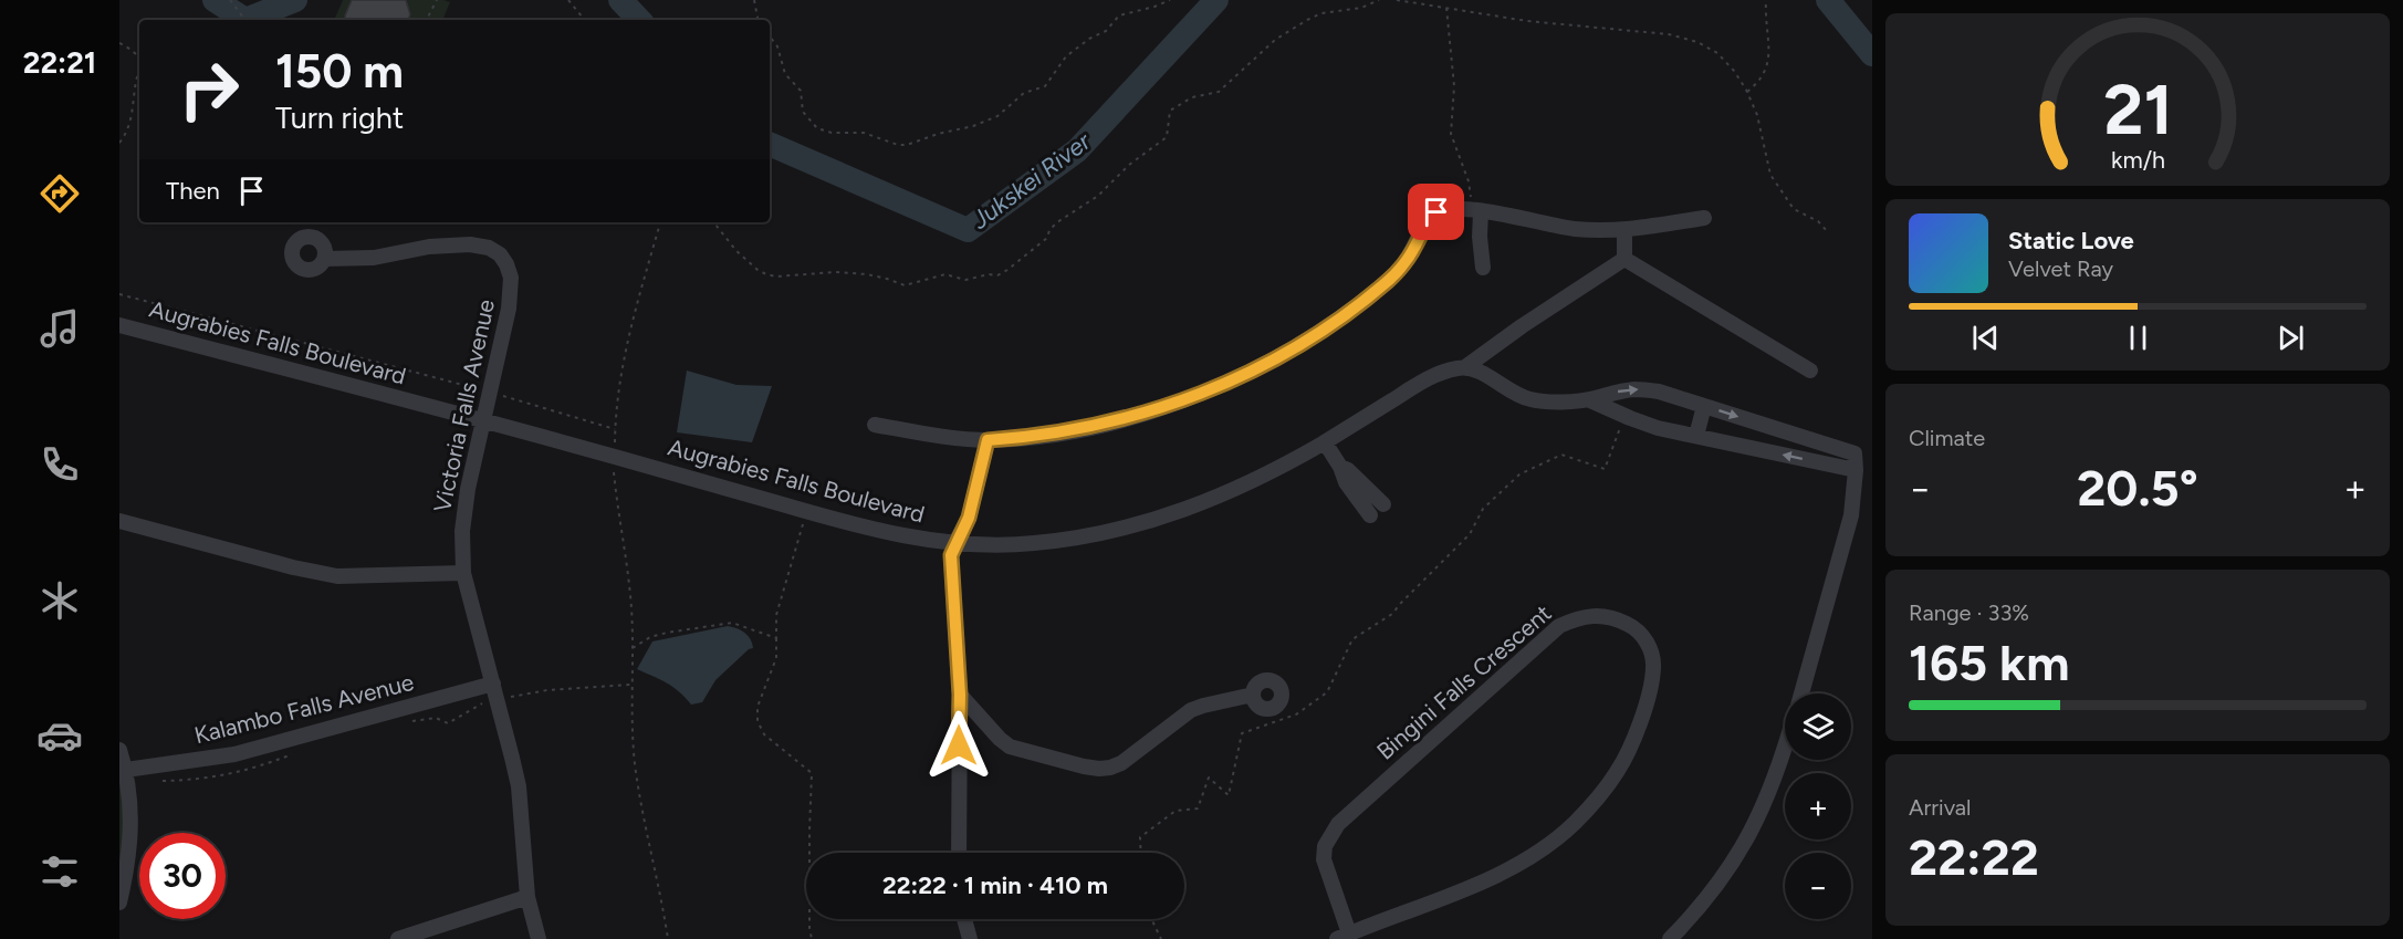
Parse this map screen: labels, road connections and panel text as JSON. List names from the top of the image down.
{
  "streets": {
    "street": [
      "Augrabies Falls Boulevard",
      "Victoria Falls Avenue",
      "Bingini Falls Crescent",
      "Kalambo Falls Avenue"
    ]
  },
  "crossings": [
    ["Augrabies Falls Boulevard", "Victoria Falls Avenue"],
    ["Victoria Falls Avenue", "Kalambo Falls Avenue"]
  ],
  "water": ["Jukskei River"],
  "page": {
    "tabs": "22:21",
    "turn": ["150 m", "Turn right"],
    "then": "Then",
    "song": ["Static Love", "Velvet Ray"],
    "tile": [
      "Climate",
      ["Range · 33%", "165 km"],
      ["Arrival", "22:22"]
    ],
    "heat": ["−", "20.5°", "+"],
    "map_buttons": ["+", "−"],
    "limit": "30",
    "trip": "22:22 · 1 min · 410 m",
    "gauge": ["21", "km/h"]
  }
}
